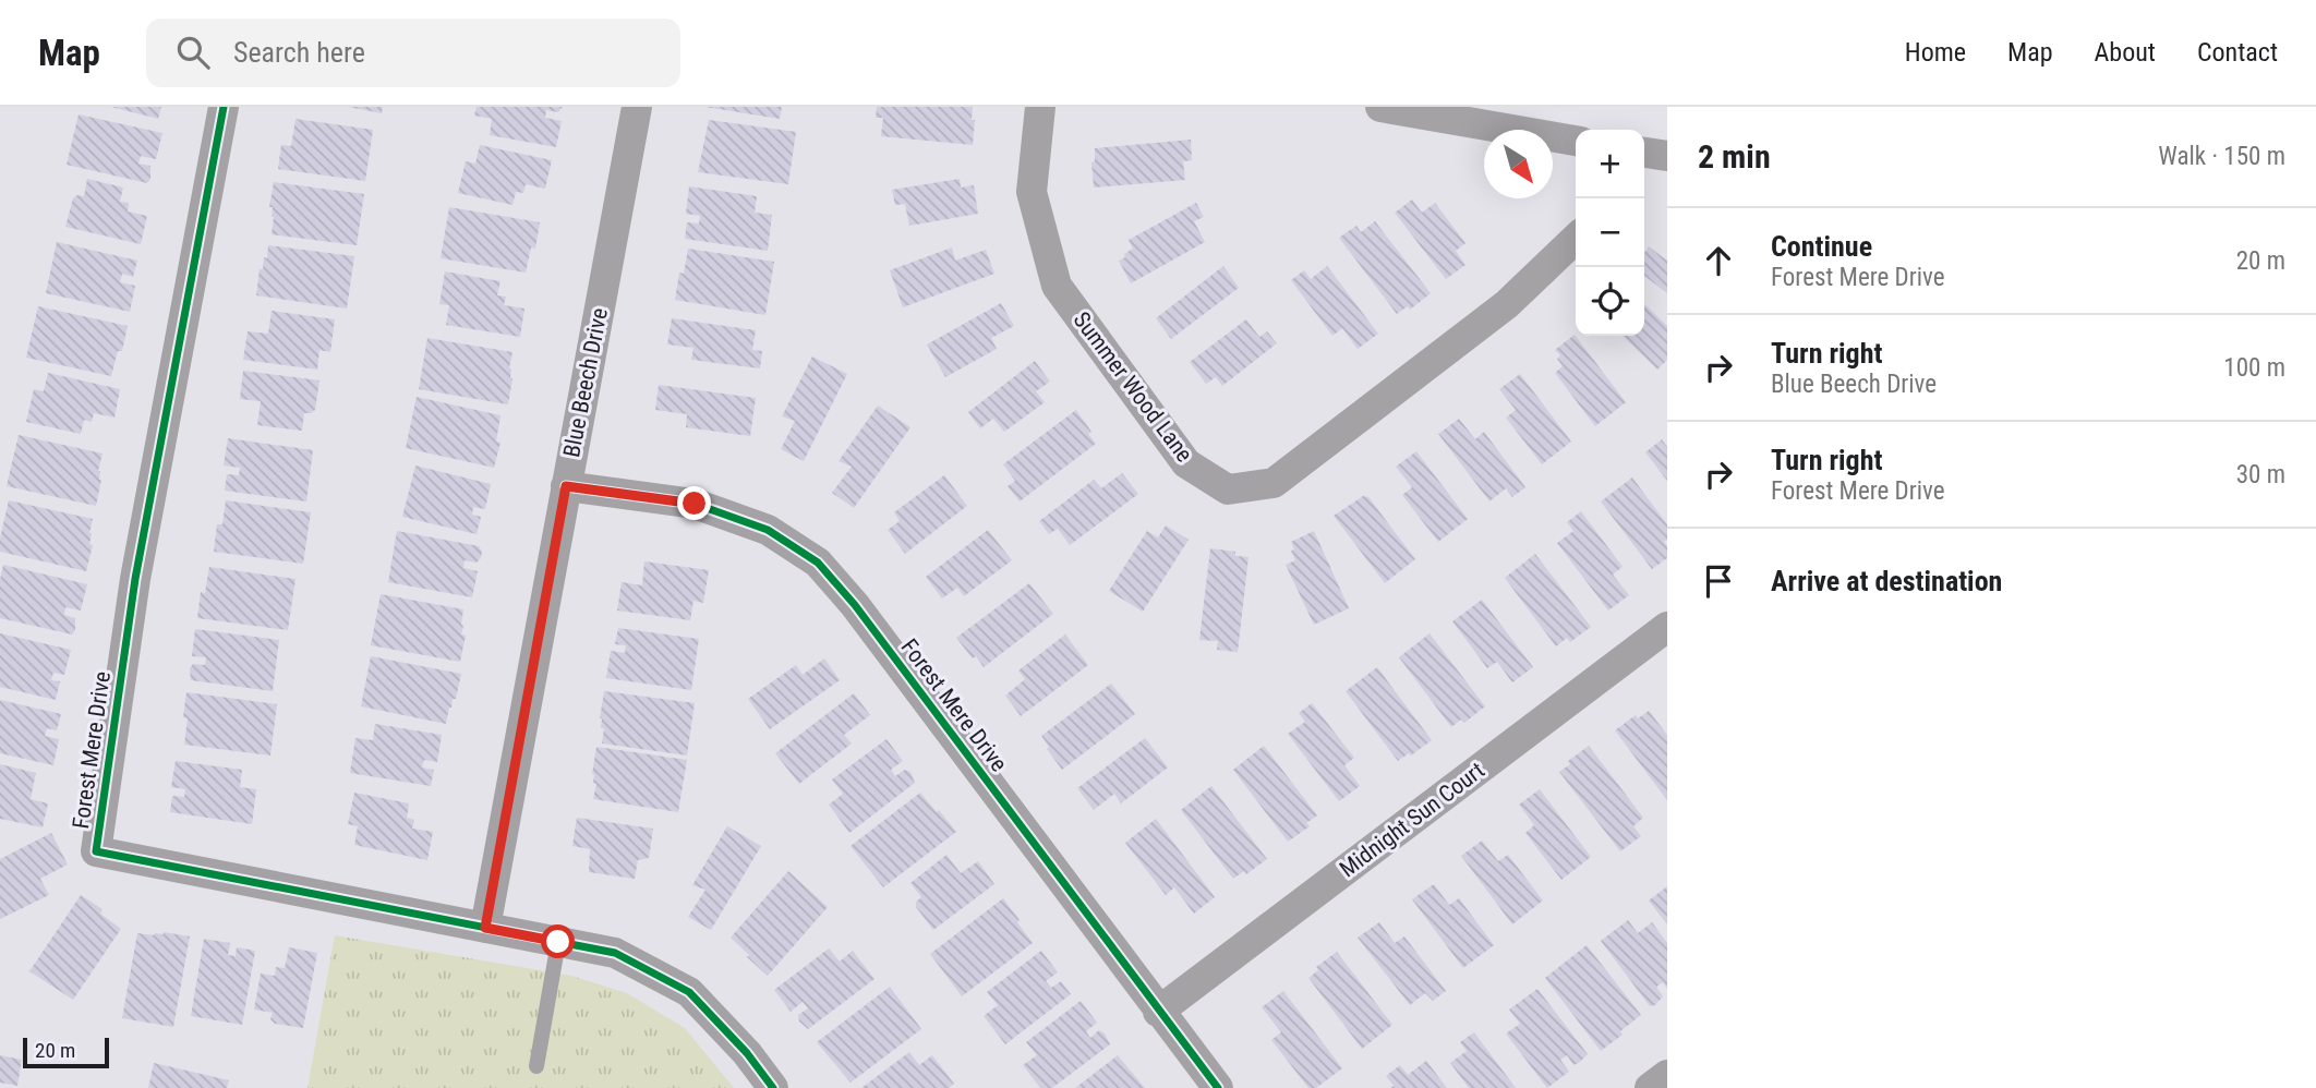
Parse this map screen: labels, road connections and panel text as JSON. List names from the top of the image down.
{
  "streets": {
    "street": [
      "Blue Beech Drive",
      "Summer Wood Lane",
      "Forest Mere Drive",
      "Midnight Sun Court"
    ]
  },
  "crossings": [
    ["Blue Beech Drive", "Forest Mere Drive"],
    ["Forest Mere Drive", "Midnight Sun Court"]
  ],
  "scale_bar": "20 m",
  "north": "bottom right",
  "page": {
    "header": "Map",
    "search": "Search here",
    "nav": [
      "Home",
      "Map",
      "About",
      "Contact"
    ],
    "heading": ["2 min", "Walk · 150 m"],
    "map_buttons": ["+", "−"],
    "list": [
      ["Continue", "Forest Mere Drive", "20 m"],
      ["Turn right", "Blue Beech Drive", "100 m"],
      ["Turn right", "Forest Mere Drive", "30 m"],
      "Arrive at destination"
    ],
    "scale": "20 m"
  }
}
